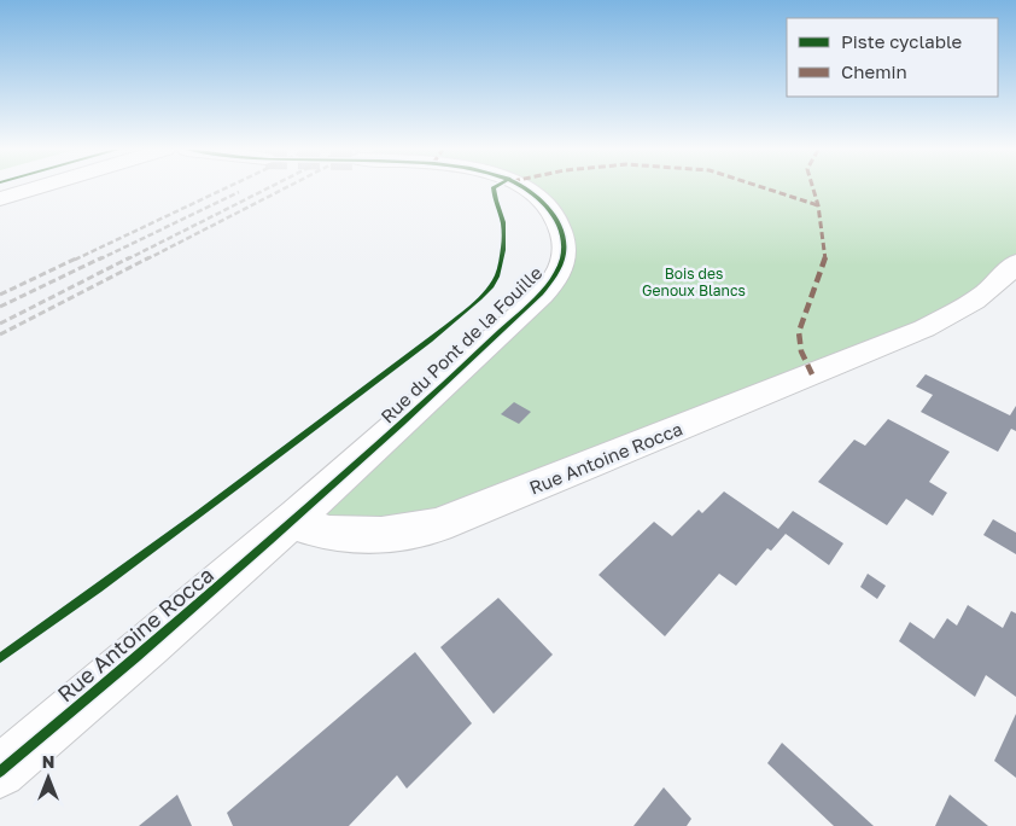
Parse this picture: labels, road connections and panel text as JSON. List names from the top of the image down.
{
  "streets": {
    "street": ["Rue du Pont de la Fouille", "Rue Antoine Rocca"]
  },
  "crossings": [
    ["Rue du Pont de la Fouille", "Rue Antoine Rocca"]
  ],
  "parks": ["Bois des Genoux Blancs"],
  "legend": ["Piste cyclable", "Chemin"],
  "north": "top"
}
